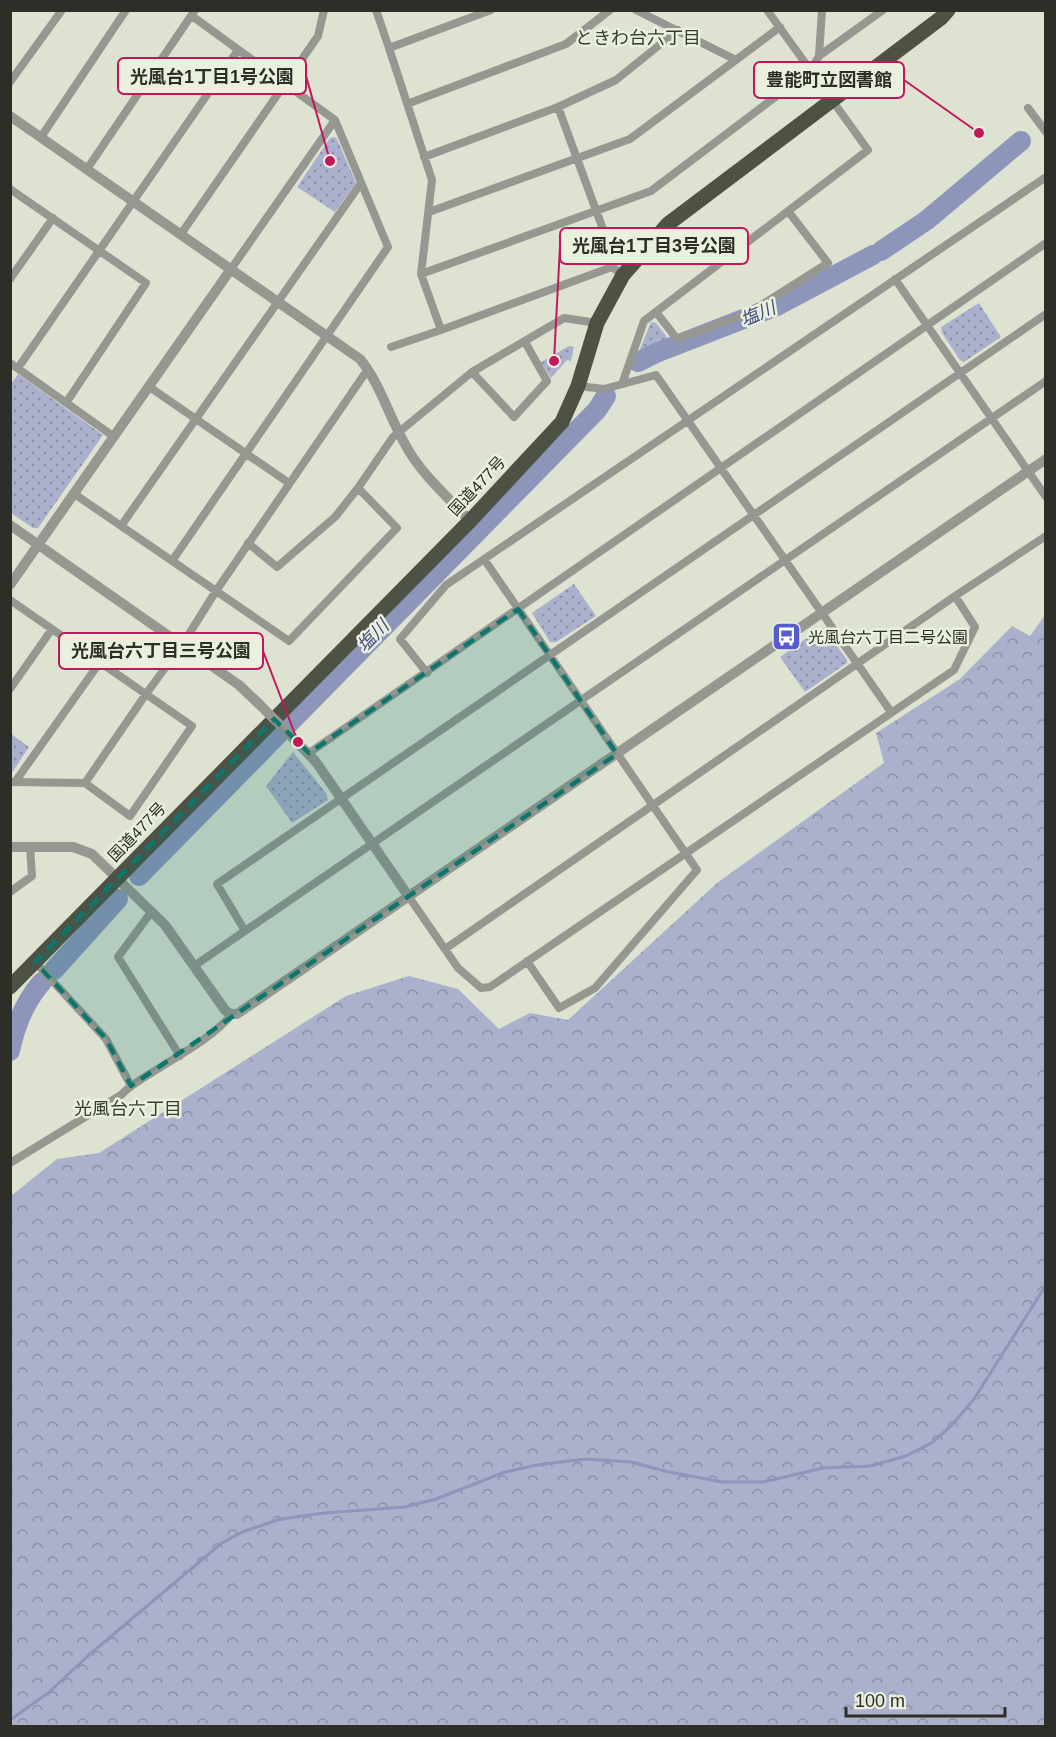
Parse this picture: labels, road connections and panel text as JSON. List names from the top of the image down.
{
  "streets": {
    "highway": ["国道477号"]
  },
  "districts": ["ときわ台六丁目", "光風台六丁目"],
  "water": ["塩川"],
  "places": {
    "other": [
      "豊能町立図書館",
      "光風台1丁目1号公園",
      "光風台1丁目3号公園",
      "光風台六丁目三号公園"
    ],
    "bus stop": ["光風台六丁目二号公園"]
  },
  "scale_bar": "100 m"
}
